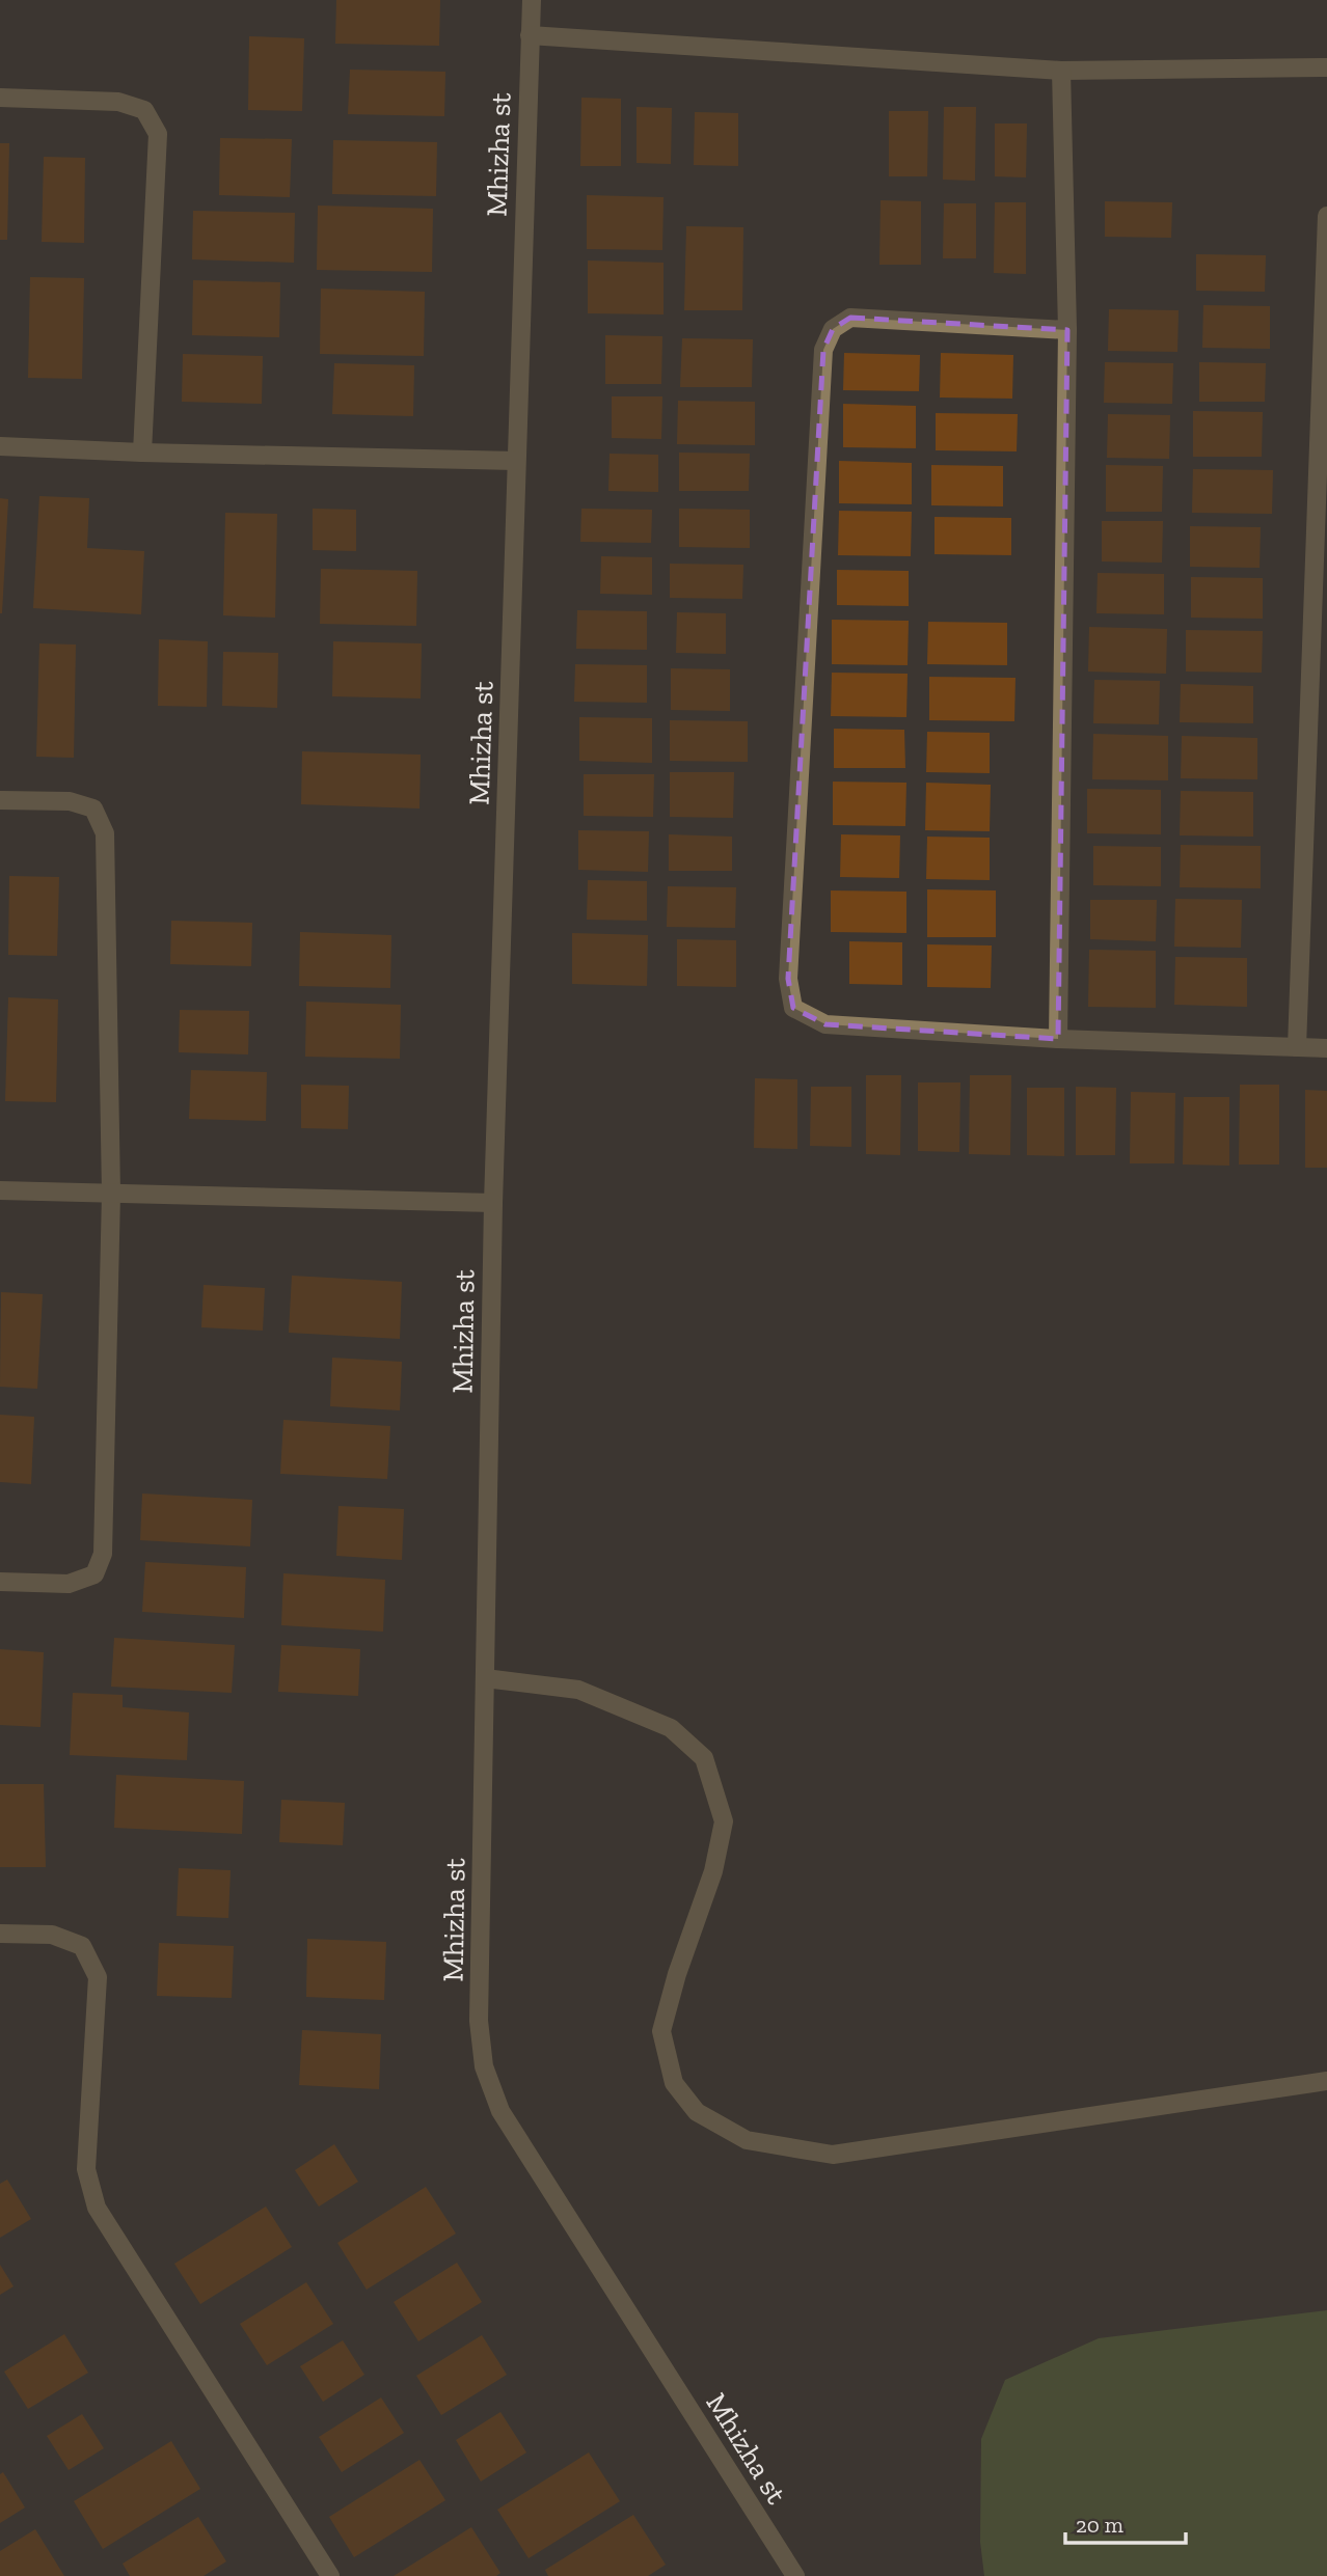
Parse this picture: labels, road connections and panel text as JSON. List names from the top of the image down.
{
  "streets": {
    "street": ["Mhizha st"]
  },
  "scale_bar": "20 m"
}
